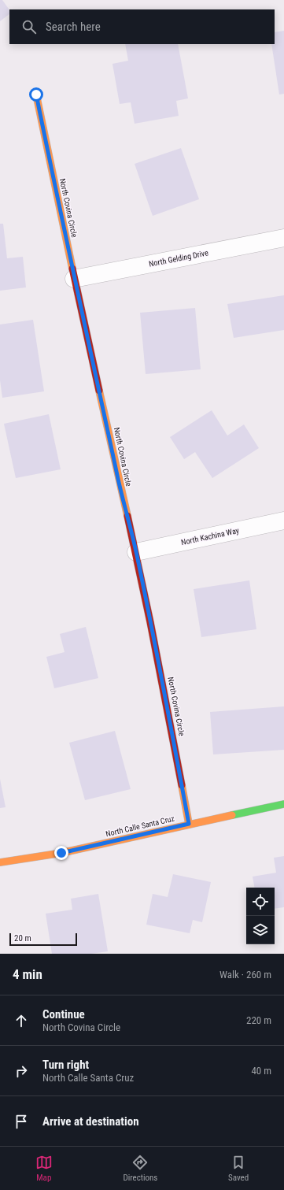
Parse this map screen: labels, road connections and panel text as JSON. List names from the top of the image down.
{
  "streets": {
    "street": [
      "North Covina Circle",
      "North Gelding Drive",
      "North Kachina Way",
      "North Calle Santa Cruz"
    ]
  },
  "crossings": [
    ["North Covina Circle", "North Gelding Drive"],
    ["North Covina Circle", "North Kachina Way"],
    ["North Covina Circle", "North Calle Santa Cruz"]
  ],
  "scale_bar": "20 m",
  "page": {
    "search": "Search here",
    "scale": "20 m",
    "heading": ["4 min", "Walk · 260 m"],
    "list": [
      ["Continue", "North Covina Circle", "220 m"],
      ["Turn right", "North Calle Santa Cruz", "40 m"],
      "Arrive at destination"
    ],
    "nav": ["Map", "Directions", "Saved"]
  }
}
